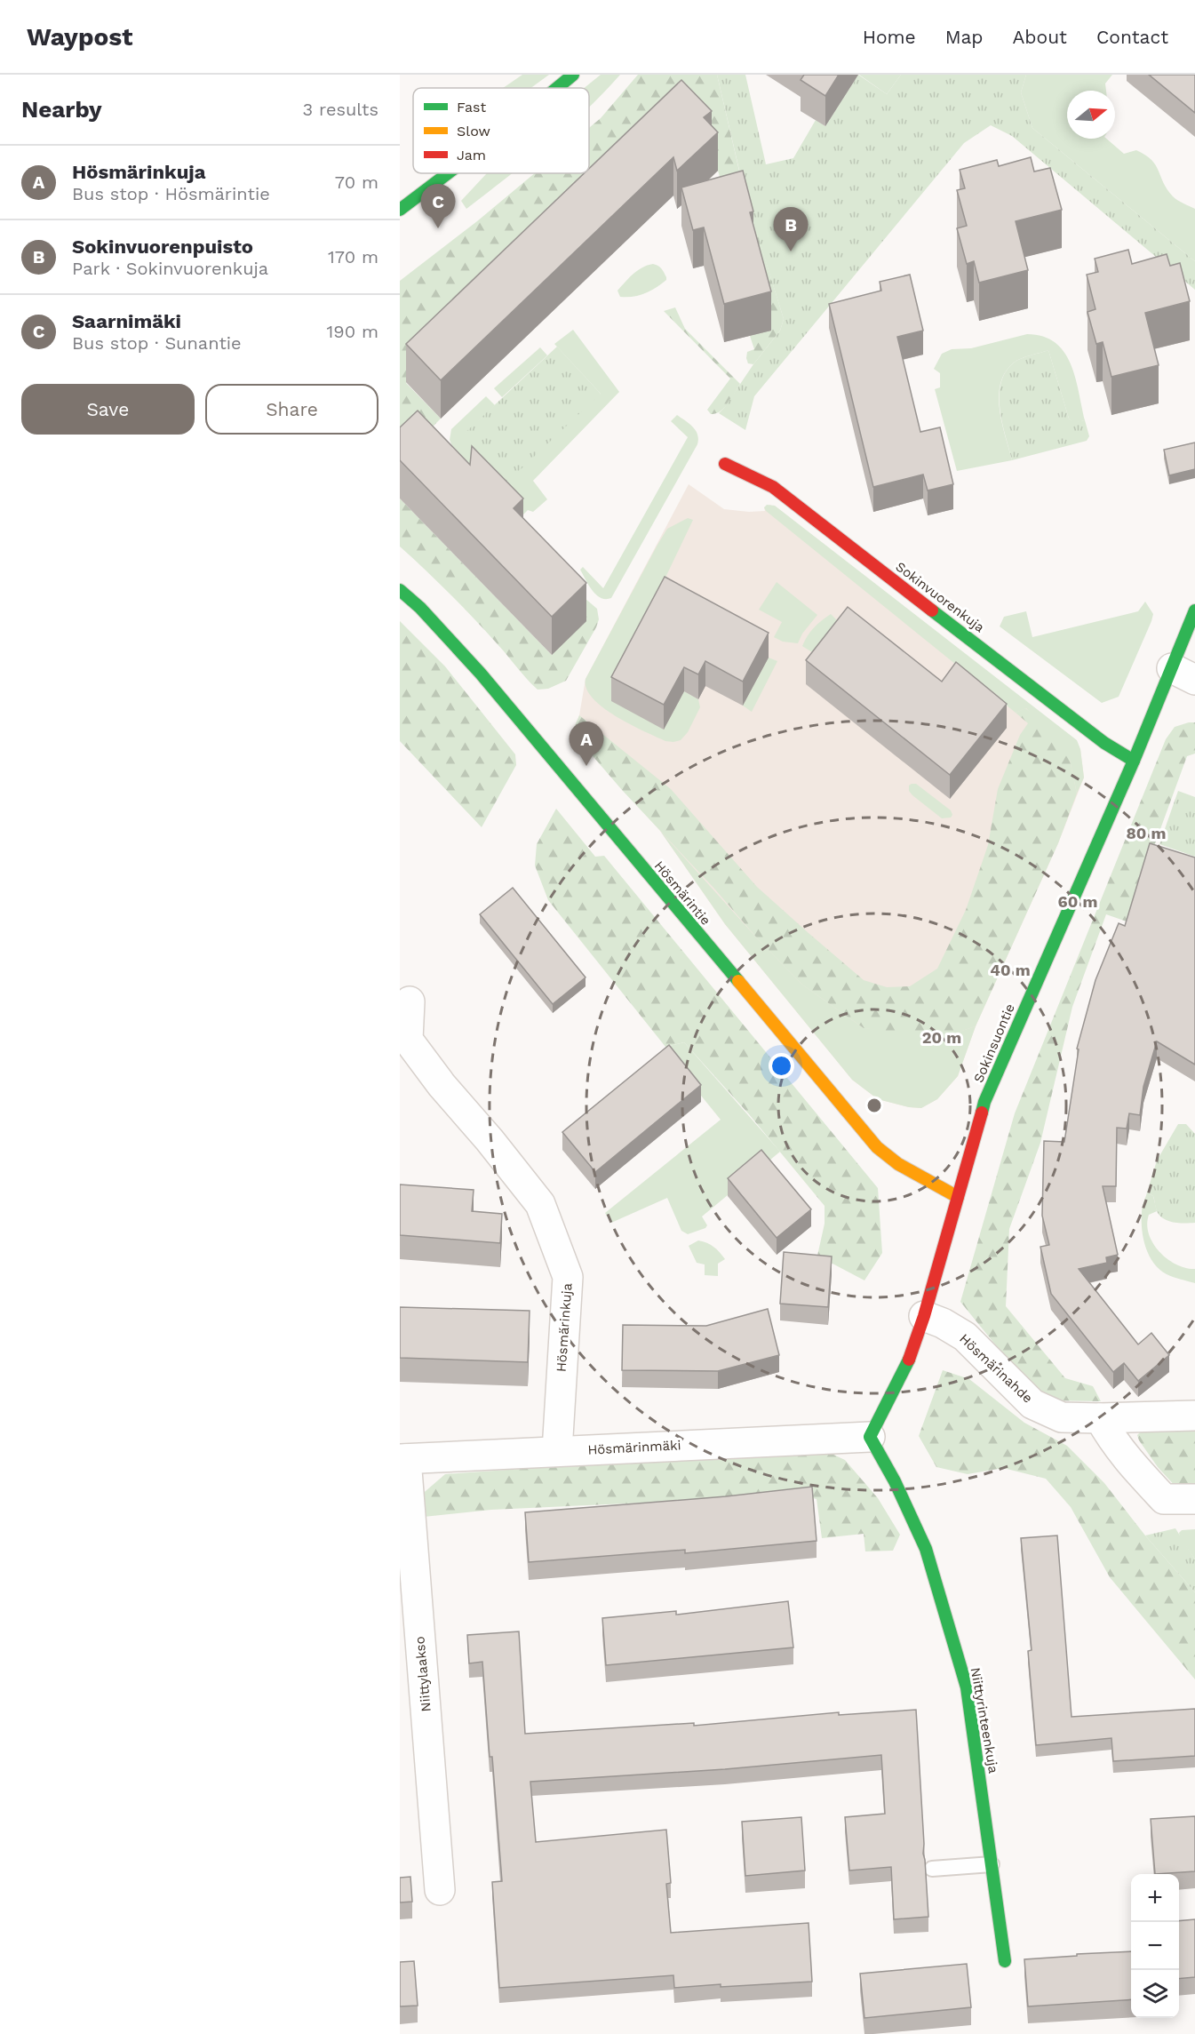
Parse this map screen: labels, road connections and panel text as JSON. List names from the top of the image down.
{
  "streets": {
    "street": [
      "Sokinvuorenkuja",
      "Hösmärintie",
      "Sokinsuontie",
      "Hösmärinkuja",
      "Hösmärinahde",
      "Hösmärinmäki",
      "Niittylaakso",
      "Niittyrinteenkuja"
    ]
  },
  "crossings": [
    ["Sokinvuorenkuja", "Sokinsuontie"],
    ["Hösmärintie", "Sokinsuontie"],
    ["Sokinsuontie", "Hösmärinahde"],
    ["Sokinsuontie", "Hösmärinmäki"],
    ["Sokinsuontie", "Niittyrinteenkuja"],
    ["Hösmärinkuja", "Hösmärinmäki"],
    ["Hösmärinmäki", "Niittylaakso"],
    ["Hösmärinmäki", "Niittyrinteenkuja"]
  ],
  "legend": ["Fast", "Slow", "Jam"],
  "north": "right",
  "page": {
    "header": "Waypost",
    "nav": [
      "Home",
      "Map",
      "About",
      "Contact"
    ],
    "heading": ["Nearby", "3 results"],
    "list": [
      {
        "mark": "A",
        "name": "Hösmärinkuja",
        "note": "Bus stop · Hösmärintie",
        "value": "70 m"
      },
      {
        "mark": "B",
        "name": "Sokinvuorenpuisto",
        "note": "Park · Sokinvuorenkuja",
        "value": "170 m"
      },
      {
        "mark": "C",
        "name": "Saarnimäki",
        "note": "Bus stop · Sunantie",
        "value": "190 m"
      }
    ],
    "pins": ["C", "B", "A"],
    "buttons": ["Save", "Share"],
    "map_buttons": ["+", "−"]
  },
  "rings": [
    "80 m",
    "60 m",
    "40 m",
    "20 m"
  ]
}
